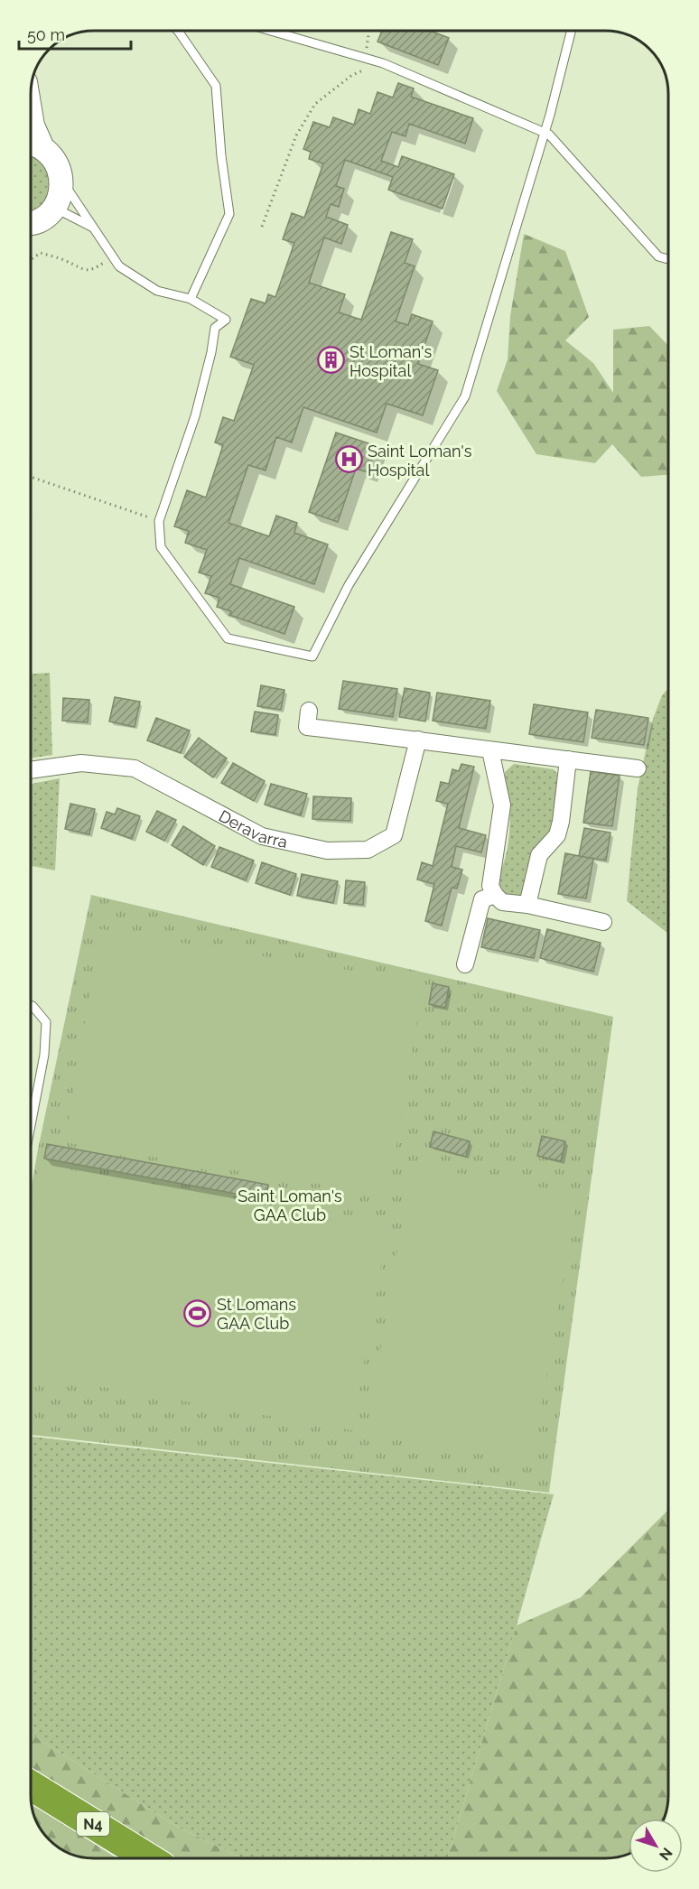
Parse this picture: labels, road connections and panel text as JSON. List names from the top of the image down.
{
  "streets": {
    "highway": ["N4"],
    "street": ["Deravarra"]
  },
  "parks": ["Saint Loman's GAA Club"],
  "places": {
    "building": ["St Loman's Hospital"],
    "hospital": ["Saint Loman's Hospital"],
    "sports": ["St Lomans GAA Club"]
  },
  "scale_bar": "50 m",
  "north": "bottom right"
}
